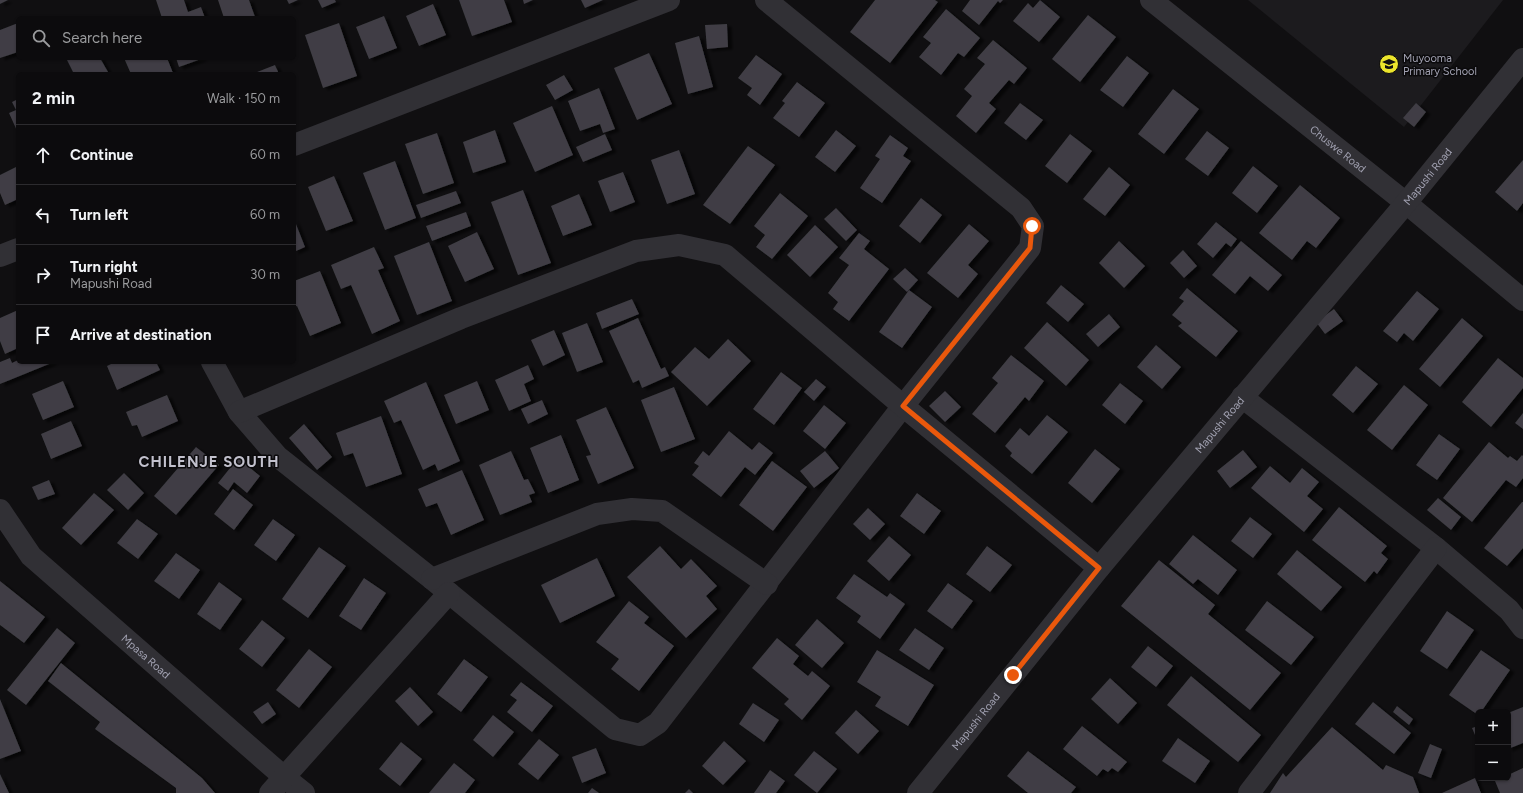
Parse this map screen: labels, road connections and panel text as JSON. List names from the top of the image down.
{
  "streets": {
    "street": ["Chuswe Road", "Mapushi Road", "Mpasa Road"]
  },
  "crossings": [
    ["Chuswe Road", "Mapushi Road"]
  ],
  "districts": ["CHILENJE SOUTH"],
  "places": {
    "school or university": ["Muyooma Primary School"]
  },
  "page": {
    "search": "Search here",
    "heading": ["2 min", "Walk · 150 m"],
    "list": [
      ["Continue", "60 m"],
      ["Turn left", "60 m"],
      ["Turn right", "Mapushi Road", "30 m"],
      "Arrive at destination"
    ],
    "map_buttons": ["+", "−"]
  }
}
